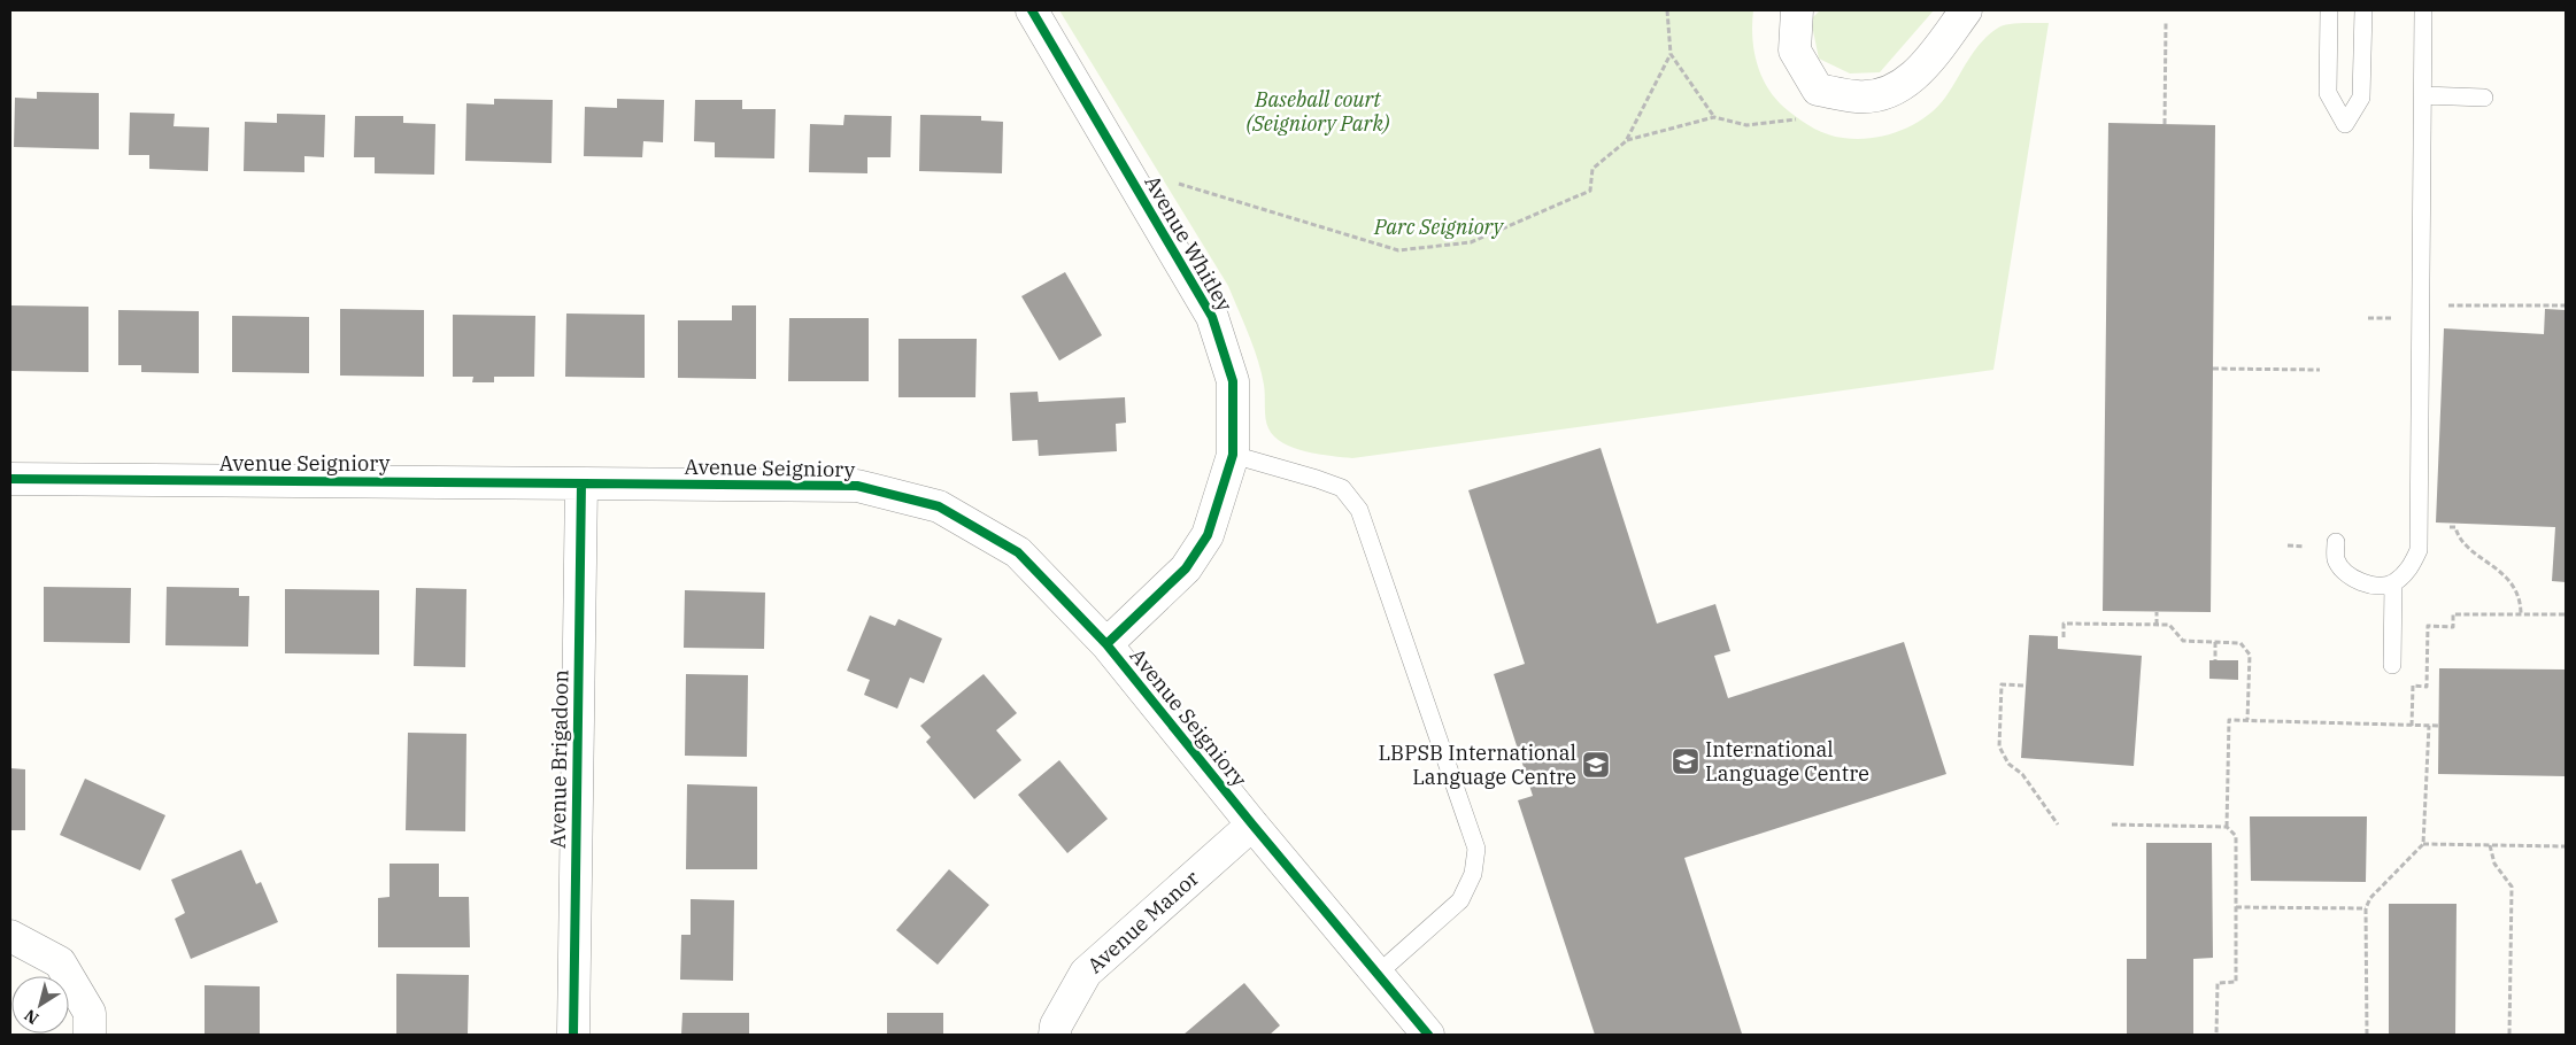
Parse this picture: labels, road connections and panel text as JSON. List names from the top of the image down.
{
  "streets": {
    "street": [
      "Avenue Whitley",
      "Avenue Seigniory",
      "Avenue Brigadoon",
      "Avenue Manor"
    ]
  },
  "crossings": [
    ["Avenue Whitley", "Avenue Seigniory"],
    ["Avenue Seigniory", "Avenue Brigadoon"],
    ["Avenue Seigniory", "Avenue Manor"]
  ],
  "parks": ["Baseball court (Seigniory Park)", "Parc Seigniory"],
  "places": {
    "school or university": ["International Language Centre", "LBPSB International Language Centre"]
  },
  "north": "bottom left"
}
